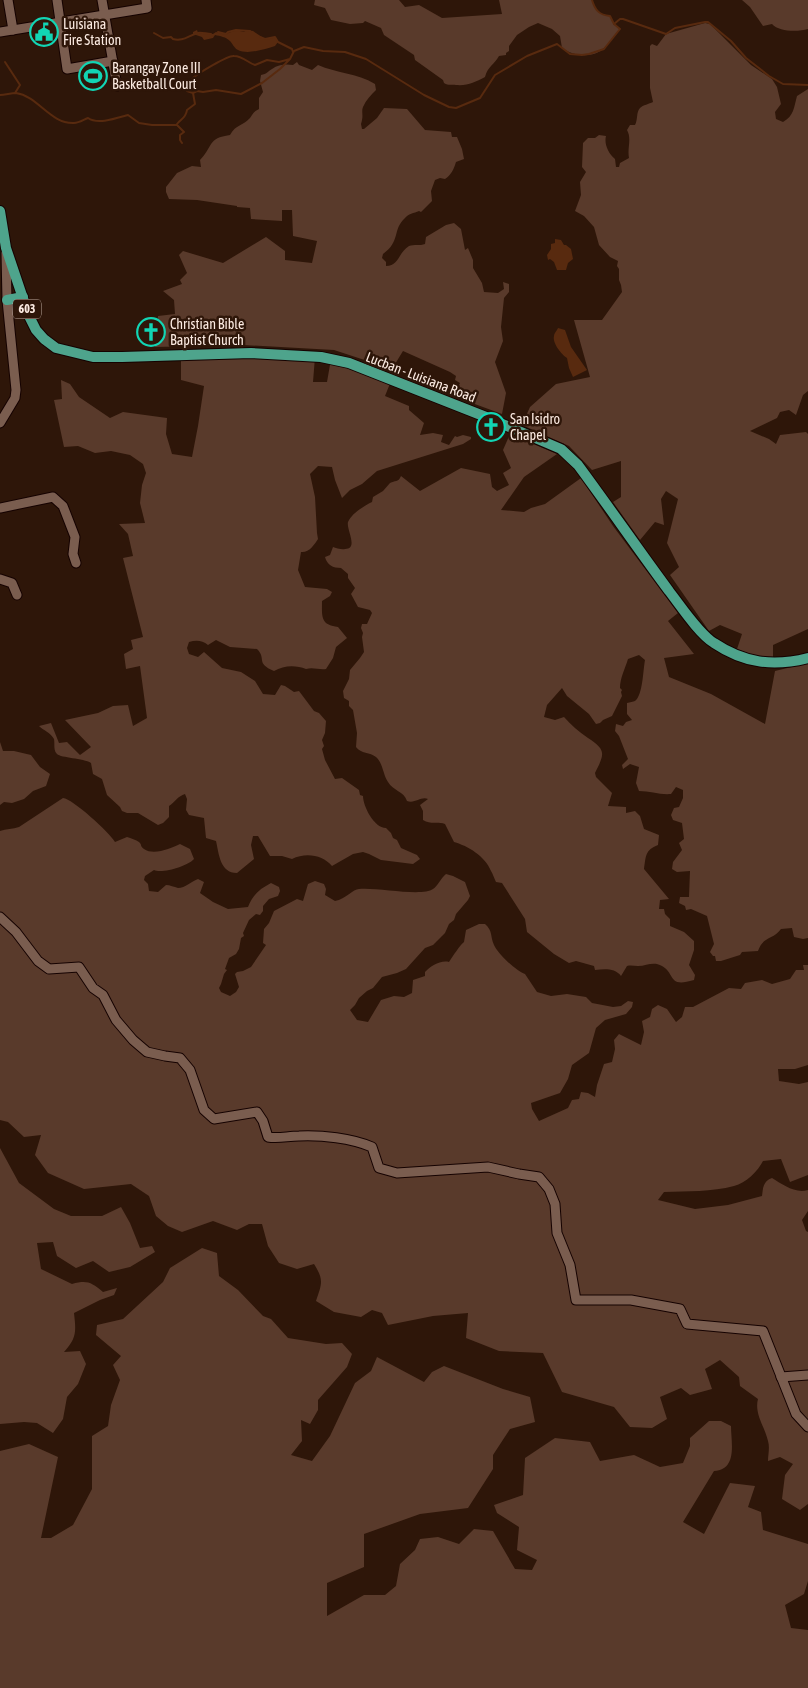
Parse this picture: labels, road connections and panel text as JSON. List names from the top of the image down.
{
  "streets": {
    "main road": ["603", "Lucban - Luisiana Road"]
  },
  "crossings": [
    ["603", "Lucban - Luisiana Road"]
  ],
  "places": {
    "public building": ["Luisiana Fire Station"],
    "sports": ["Barangay Zone III Basketball Court"],
    "church": ["Christian Bible Baptist Church", "San Isidro Chapel"]
  }
}
